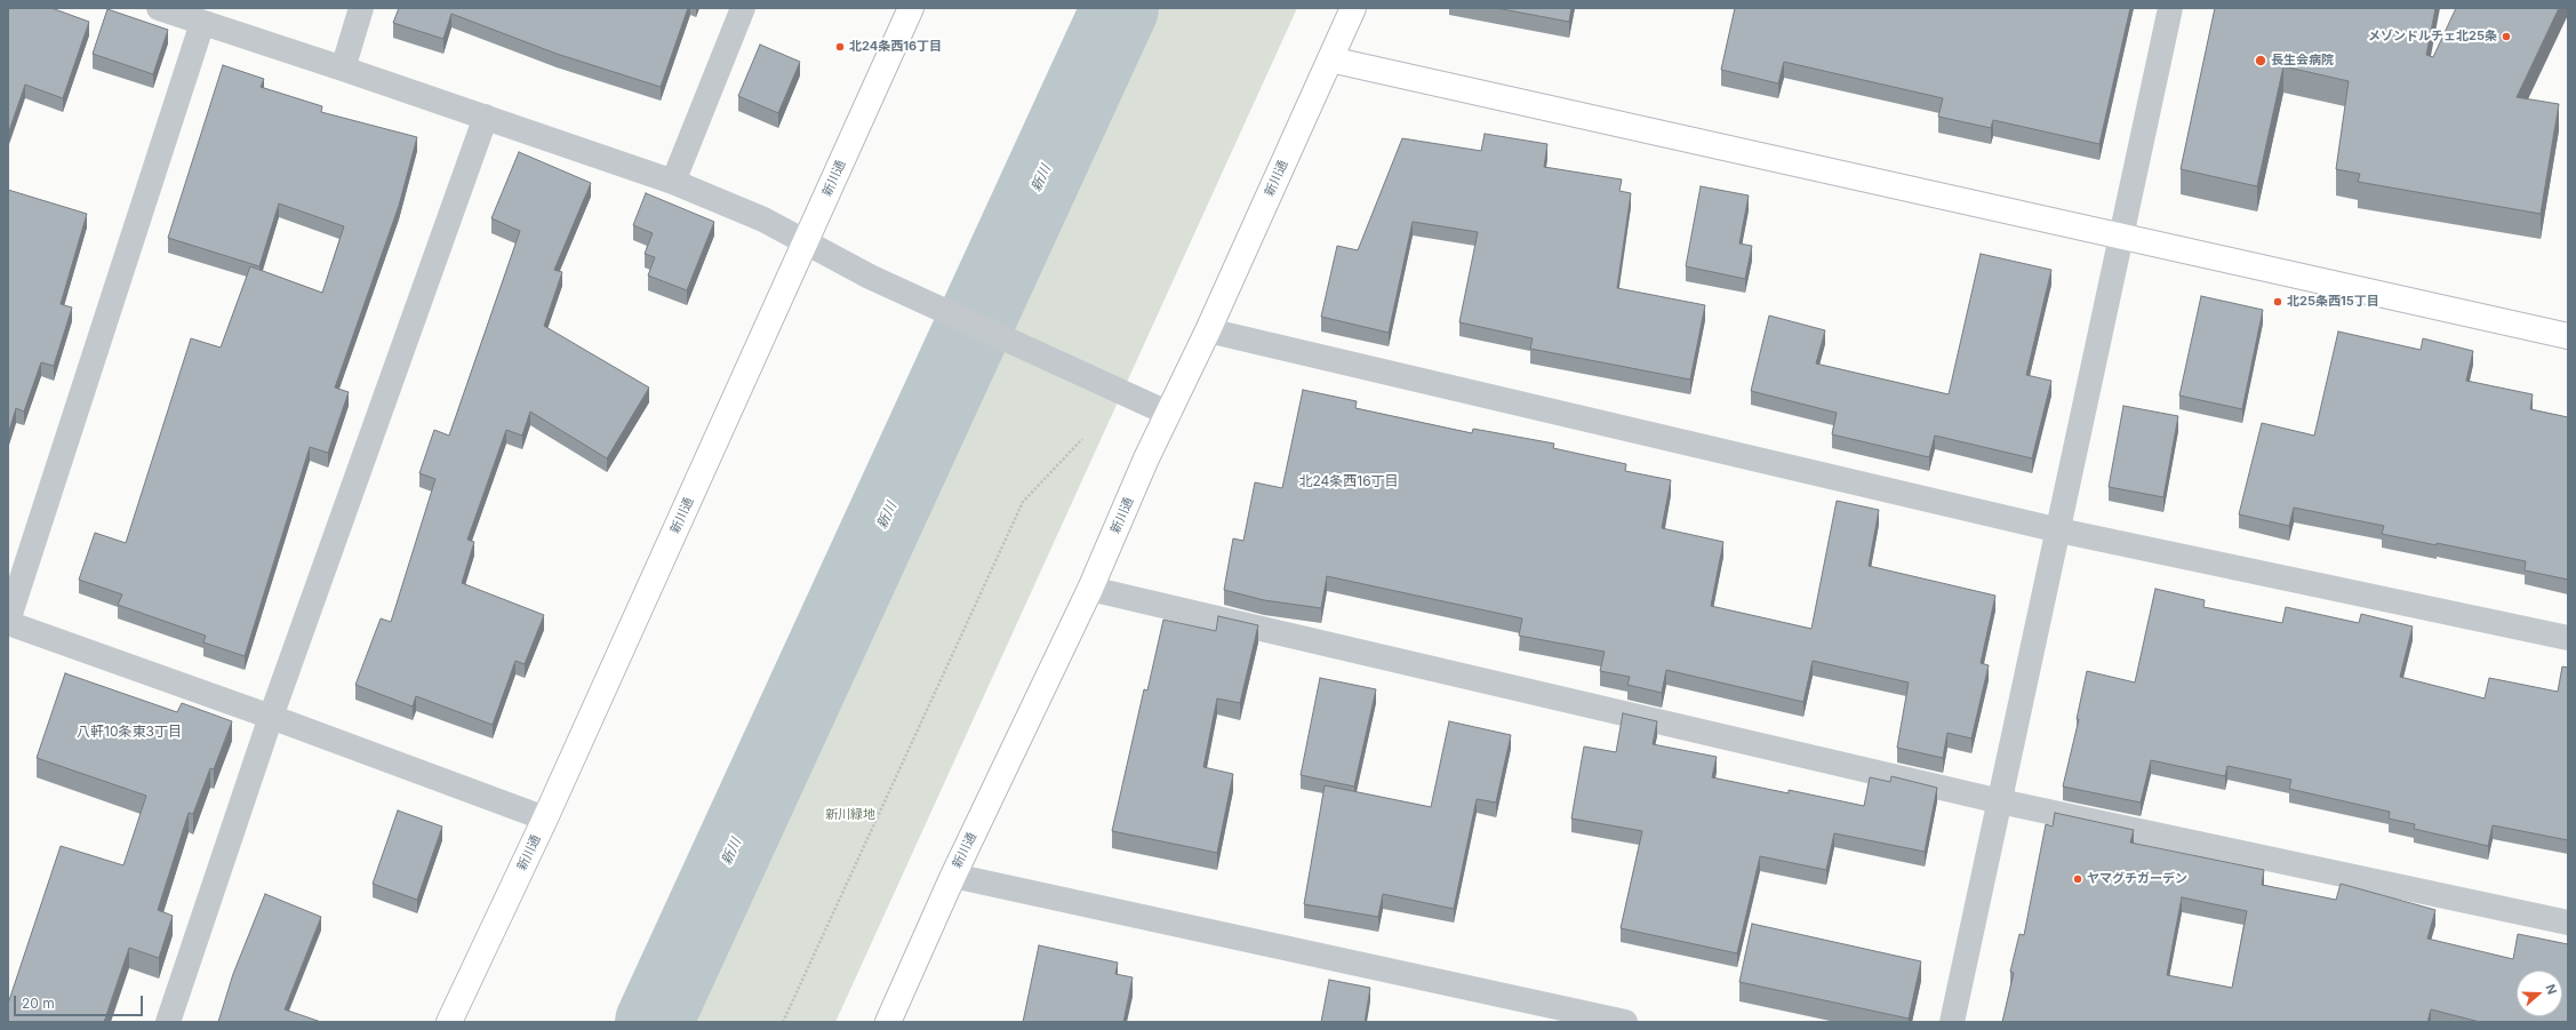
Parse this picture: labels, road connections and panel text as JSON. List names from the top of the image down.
{
  "streets": {
    "street": ["新川通"]
  },
  "districts": ["北24条西16丁目", "八軒10条東3丁目"],
  "water": ["新川"],
  "parks": ["新川緑地"],
  "places": [
    "メゾンドルチェ北25条",
    "北24条西16丁目",
    "長生会病院",
    "北25条西15丁目",
    "ヤマグチガーデン"
  ],
  "scale_bar": "20 m",
  "north": "right"
}
